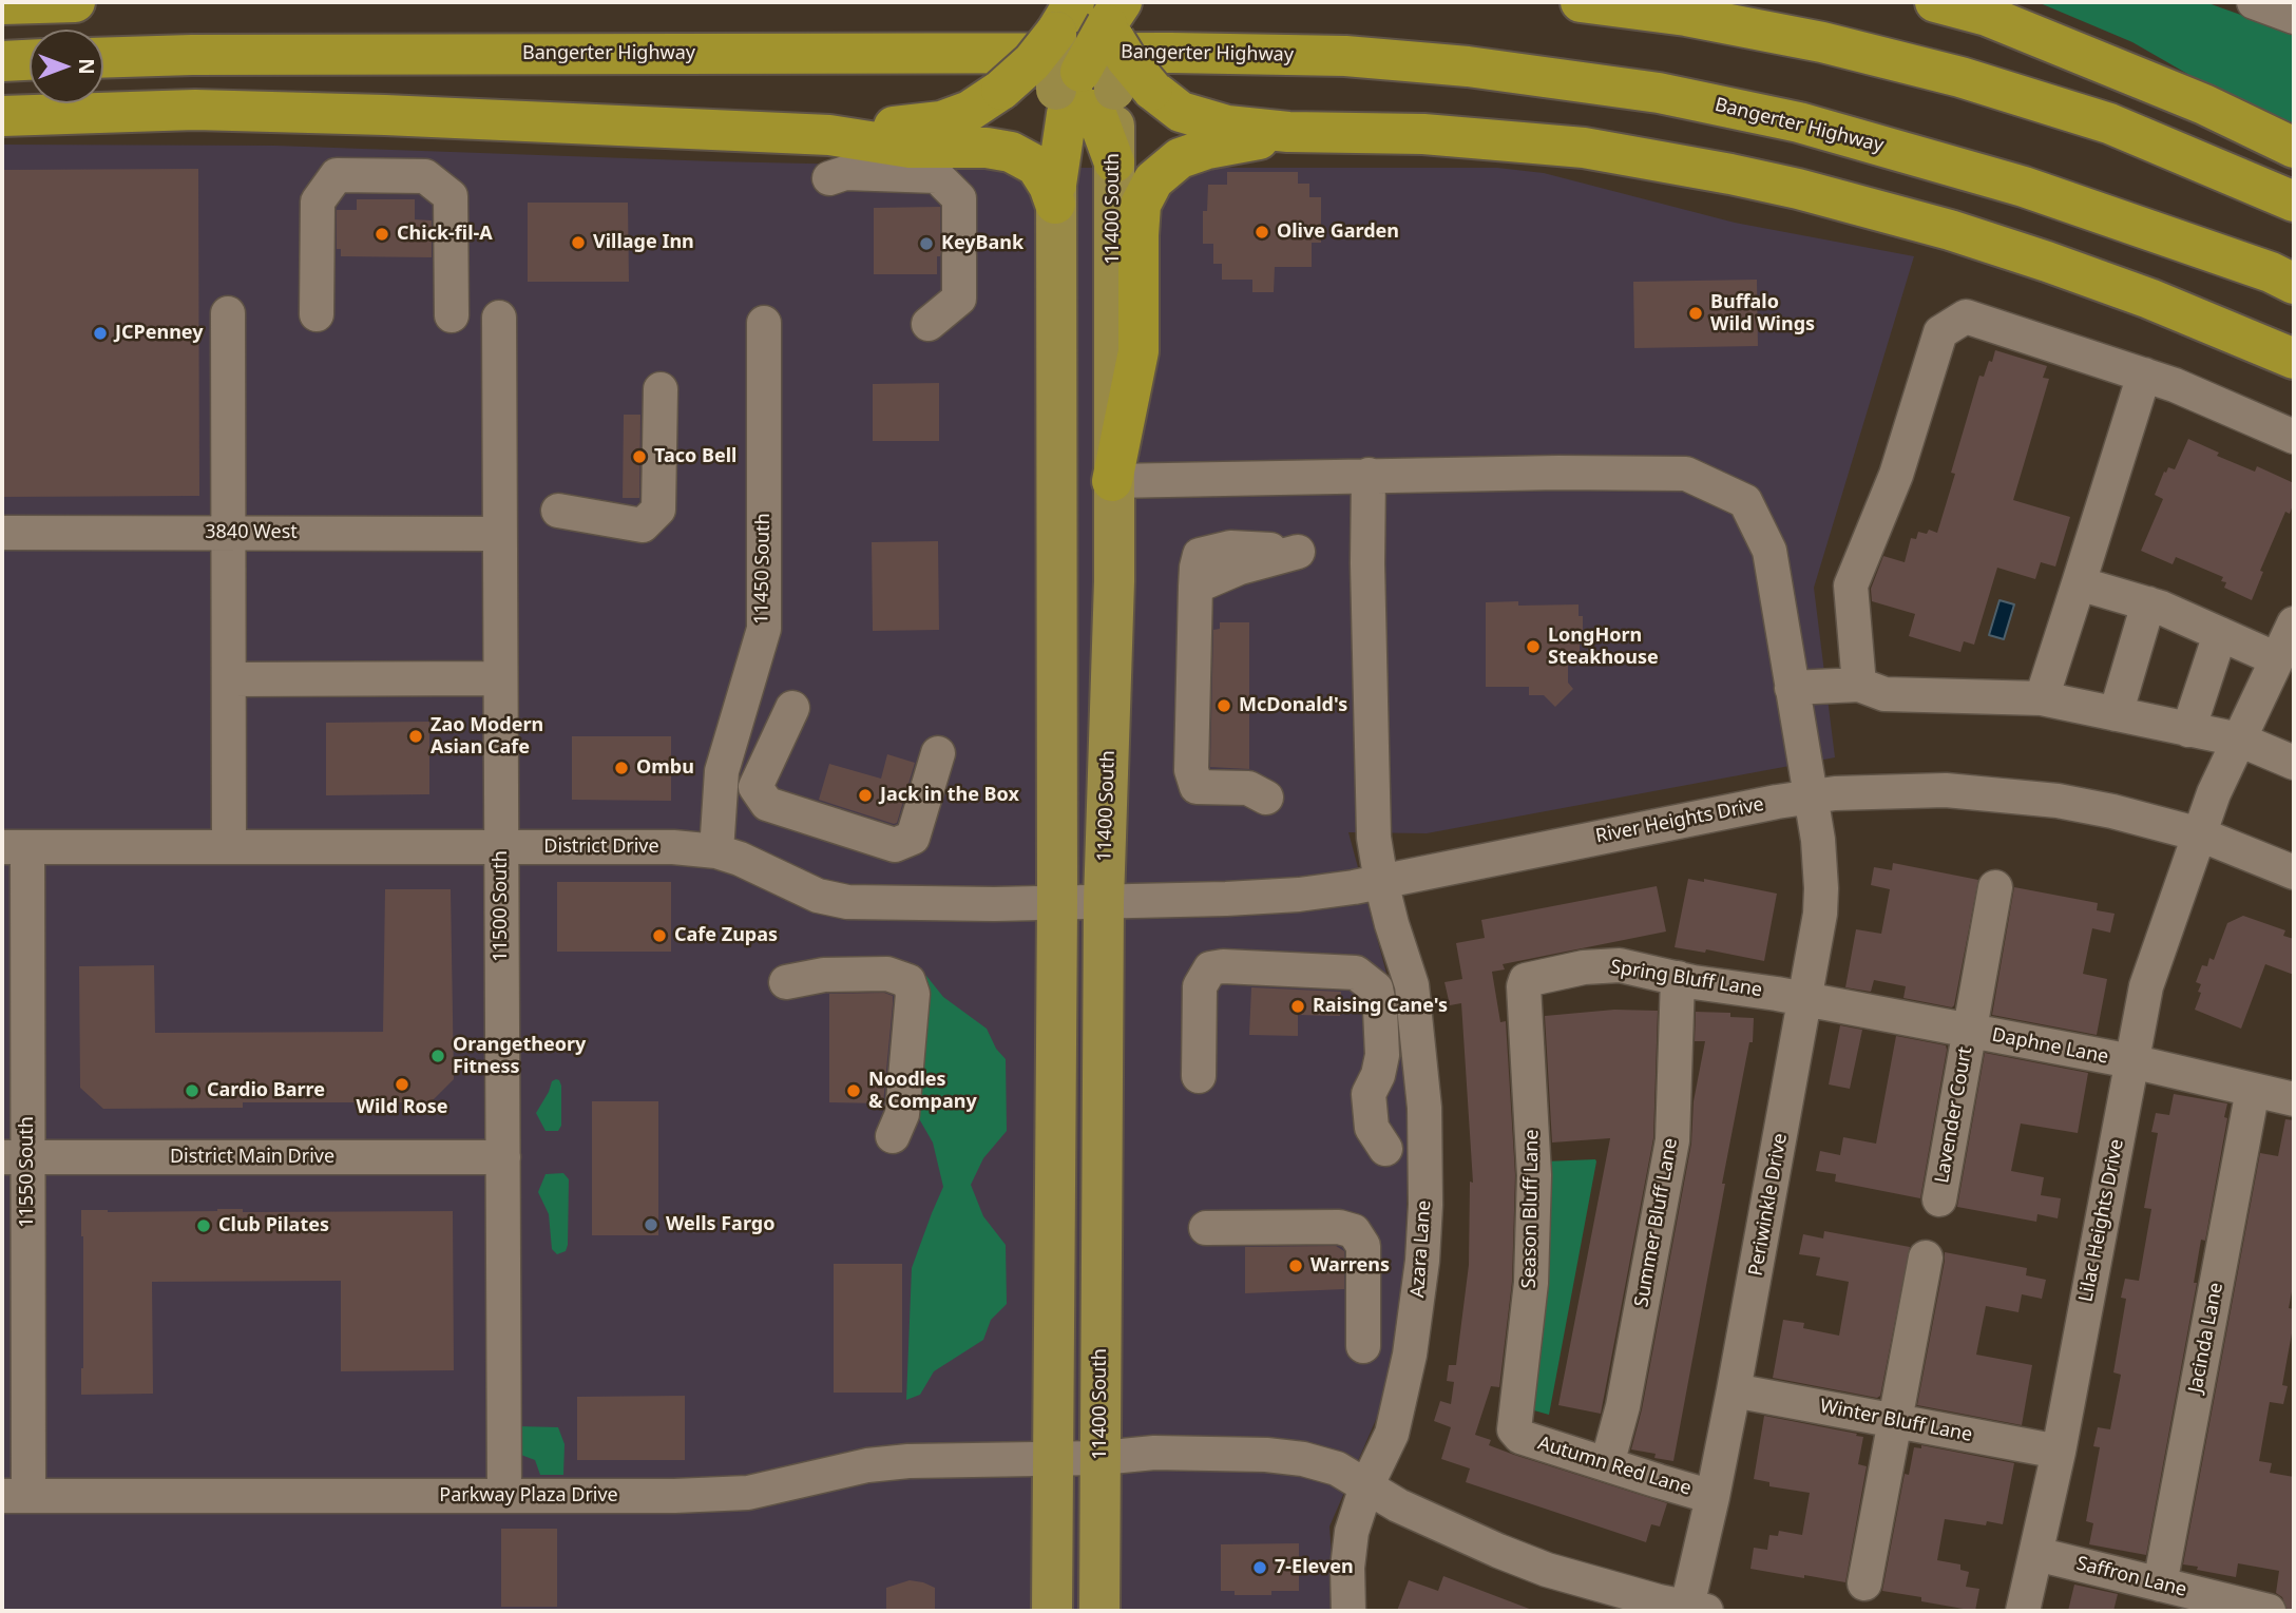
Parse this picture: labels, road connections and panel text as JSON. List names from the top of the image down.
{
  "streets": {
    "highway": ["Bangerter Highway"],
    "main road": ["11400 South"],
    "street": [
      "3840 West",
      "11450 South",
      "River Heights Drive",
      "District Drive",
      "11500 South",
      "Spring Bluff Lane",
      "Daphne Lane",
      "Lavender Court",
      "District Main Drive",
      "11550 South",
      "Periwinkle Drive",
      "Season Bluff Lane",
      "Lilac Heights Drive",
      "Summer Bluff Lane",
      "Azara Lane",
      "Jacinda Lane",
      "Winter Bluff Lane",
      "Autumn Red Lane",
      "Parkway Plaza Drive",
      "Saffron Lane"
    ]
  },
  "crossings": [
    ["11400 South", "River Heights Drive"],
    ["11400 South", "Periwinkle Drive"],
    ["11400 South", "Parkway Plaza Drive"],
    ["3840 West", "11500 South"],
    ["11450 South", "District Drive"],
    ["River Heights Drive", "District Drive"],
    ["River Heights Drive", "Periwinkle Drive"],
    ["River Heights Drive", "Lilac Heights Drive"],
    ["River Heights Drive", "Azara Lane"],
    ["District Drive", "11500 South"],
    ["District Drive", "11550 South"],
    ["11500 South", "District Main Drive"],
    ["11500 South", "Parkway Plaza Drive"],
    ["Spring Bluff Lane", "Daphne Lane"],
    ["Spring Bluff Lane", "Periwinkle Drive"],
    ["Spring Bluff Lane", "Season Bluff Lane"],
    ["Spring Bluff Lane", "Summer Bluff Lane"],
    ["Daphne Lane", "Lavender Court"],
    ["Daphne Lane", "Periwinkle Drive"],
    ["Daphne Lane", "Lilac Heights Drive"],
    ["Daphne Lane", "Jacinda Lane"],
    ["District Main Drive", "11550 South"],
    ["11550 South", "Parkway Plaza Drive"],
    ["Periwinkle Drive", "Azara Lane"],
    ["Periwinkle Drive", "Winter Bluff Lane"],
    ["Periwinkle Drive", "Autumn Red Lane"],
    ["Periwinkle Drive", "Parkway Plaza Drive"],
    ["Season Bluff Lane", "Autumn Red Lane"],
    ["Lilac Heights Drive", "Winter Bluff Lane"],
    ["Lilac Heights Drive", "Saffron Lane"],
    ["Summer Bluff Lane", "Autumn Red Lane"],
    ["Azara Lane", "Parkway Plaza Drive"],
    ["Jacinda Lane", "Saffron Lane"]
  ],
  "places": [
    "Olive Garden",
    "Chick-fil-A",
    "Village Inn",
    "KeyBank",
    "Buffalo Wild Wings",
    "JCPenney",
    "Taco Bell",
    "LongHorn Steakhouse",
    "McDonald's",
    "Zao Modern Asian Cafe",
    "Ombu",
    "Jack in the Box",
    "Cafe Zupas",
    "Raising Cane's",
    "Orangetheory Fitness",
    "Wild Rose",
    "Cardio Barre",
    "Noodles & Company",
    "Wells Fargo",
    "Club Pilates",
    "Warrens",
    "7-Eleven"
  ],
  "north": "right"
}
